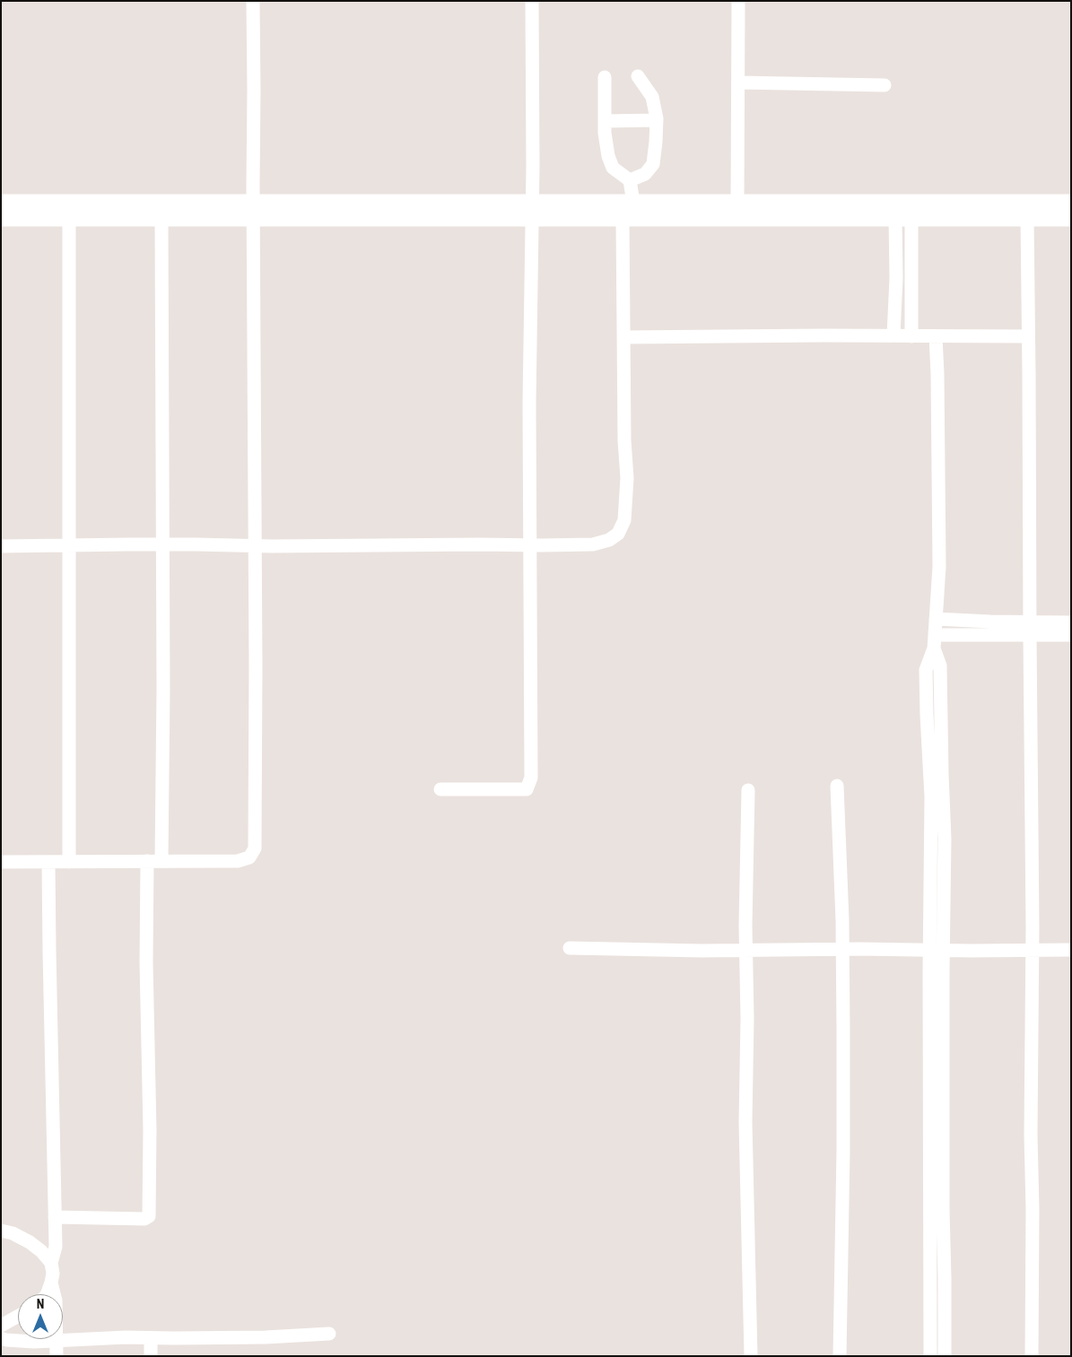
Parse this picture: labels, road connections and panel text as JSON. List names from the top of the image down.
{
  "north": "top"
}
